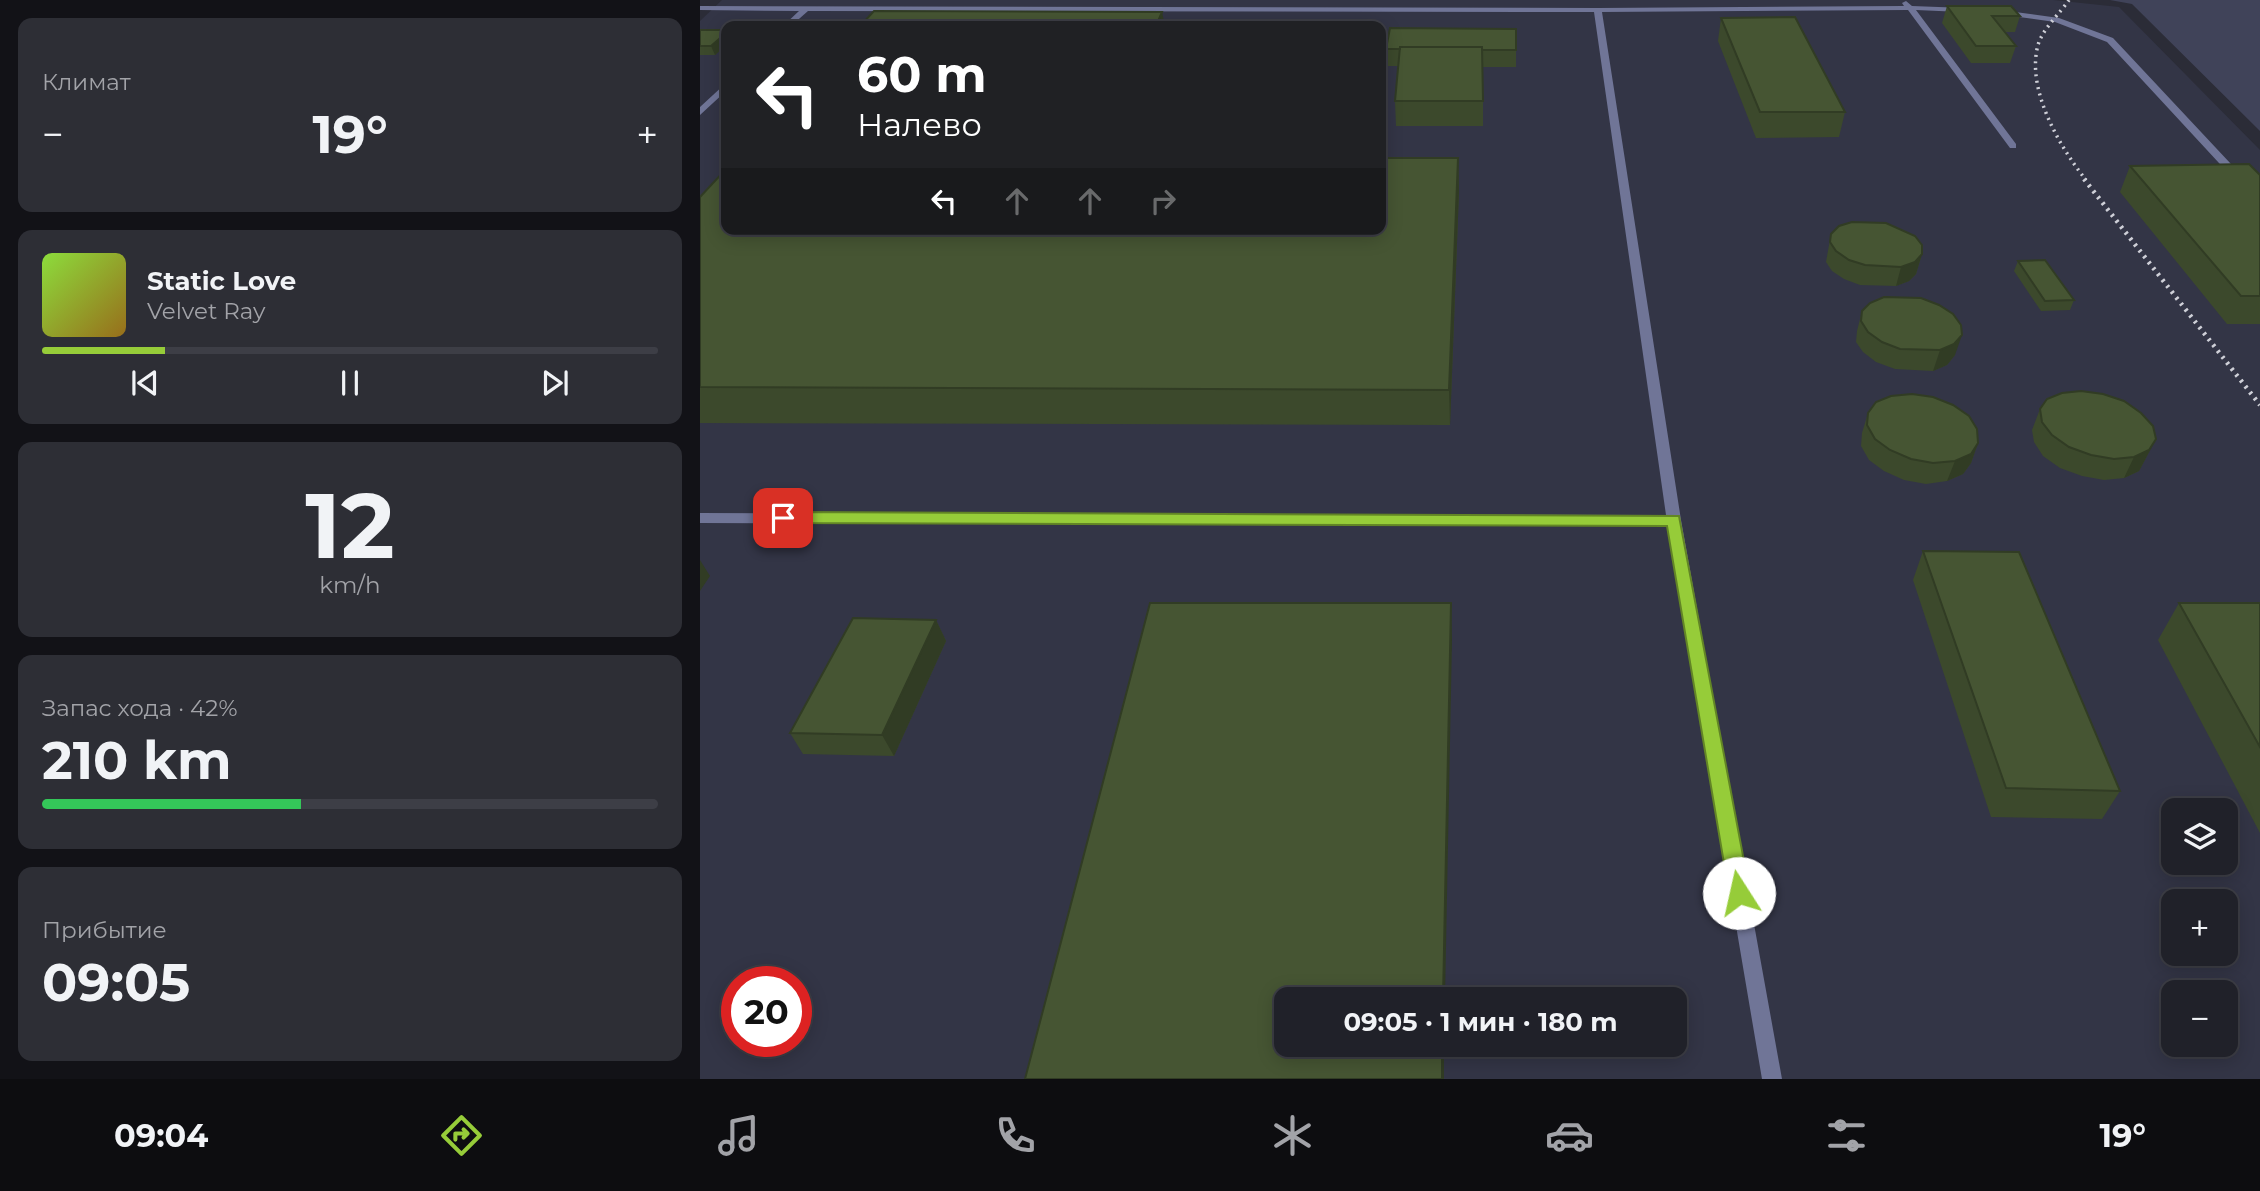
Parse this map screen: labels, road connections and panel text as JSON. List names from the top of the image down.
{
  "page": {
    "tile": [
      "Климат",
      ["12", "km/h"],
      ["Запас хода · 42%", "210 km"],
      ["Прибытие", "09:05"]
    ],
    "turn": ["60 m", "Налево"],
    "heat": ["−", "19°", "+"],
    "song": ["Static Love", "Velvet Ray"],
    "map_buttons": ["+", "−"],
    "limit": "20",
    "trip": "09:05 · 1 мин · 180 m",
    "tabs": ["09:04", "19°"]
  }
}
